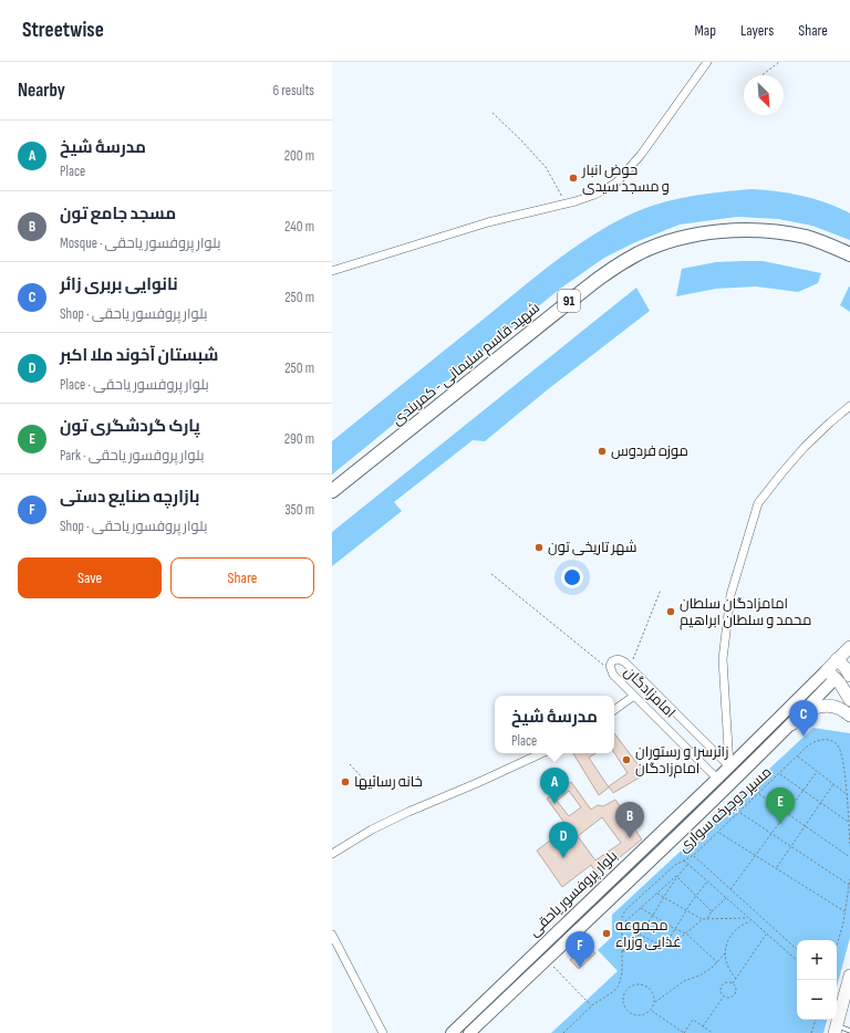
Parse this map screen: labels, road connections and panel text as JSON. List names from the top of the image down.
{
  "streets": {
    "highway": ["91", "شهید قاسم سلیمانی - کمربندی"],
    "main road": ["بلوار پروفسور یاحقی"],
    "street": ["امامزادگان"],
    "path": ["مسیر دوچرخه سواری"]
  },
  "crossings": [
    ["امامزادگان", "بلوار پروفسور یاحقی"]
  ],
  "places": [
    "حوض انبار و مسجد سیدی",
    "موزه فردوس",
    "شهر تاریخی تون",
    "امامزادگان سلطان محمد و سلطان ابراهیم",
    "زائرسرا و رستوران امام‌زادگان",
    "خانه رسائیها",
    "مجموعه غذایی وزراء"
  ],
  "north": "bottom right",
  "page": {
    "header": "Streetwise",
    "nav": ["Map", "Layers", "Share"],
    "heading": ["Nearby", "6 results"],
    "list": [
      {
        "mark": "A",
        "name": "مدرسهٔ شیخ",
        "note": "Place",
        "value": "200 m"
      },
      {
        "mark": "B",
        "name": "مسجد جامع تون",
        "note": "Mosque · بلوار پروفسور یاحقی",
        "value": "240 m"
      },
      {
        "mark": "C",
        "name": "نانوایی بربری زائر",
        "note": "Shop · بلوار پروفسور یاحقی",
        "value": "250 m"
      },
      {
        "mark": "D",
        "name": "شبستان آخوند ملا اکبر",
        "note": "Place · بلوار پروفسور یاحقی",
        "value": "250 m"
      },
      {
        "mark": "E",
        "name": "پارک گردشگری تون",
        "note": "Park · بلوار پروفسور یاحقی",
        "value": "290 m"
      },
      {
        "mark": "F",
        "name": "بازارچه صنایع دستی",
        "note": "Shop · بلوار پروفسور یاحقی",
        "value": "350 m"
      }
    ],
    "buttons": ["Save", "Share"],
    "popup": ["مدرسهٔ شیخ", "Place"],
    "pins": [
      "C",
      "A",
      "E",
      "B",
      "D",
      "F"
    ],
    "map_buttons": ["+", "−"]
  }
}
